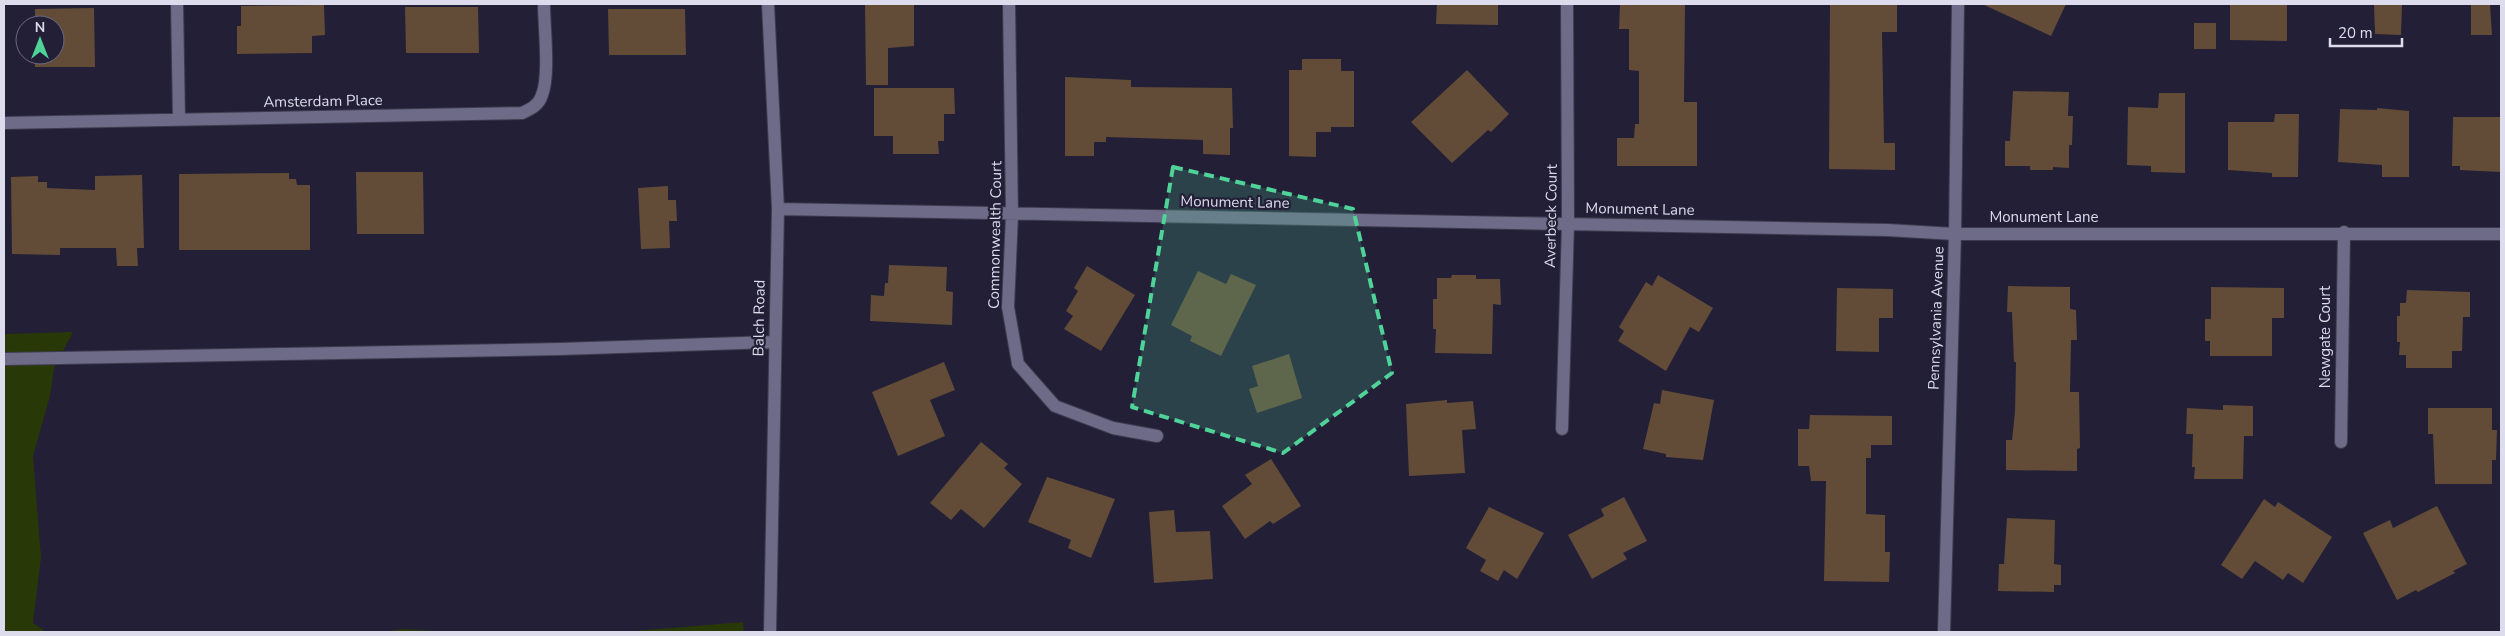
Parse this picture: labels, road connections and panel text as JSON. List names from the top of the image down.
{
  "streets": {
    "street": [
      "Amsterdam Place",
      "Monument Lane",
      "Averbeck Court",
      "Commonwealth Court",
      "Balch Road",
      "Pennsylvania Avenue",
      "Newgate Court"
    ]
  },
  "crossings": [
    ["Monument Lane", "Averbeck Court"],
    ["Monument Lane", "Commonwealth Court"],
    ["Monument Lane", "Balch Road"],
    ["Monument Lane", "Pennsylvania Avenue"],
    ["Monument Lane", "Newgate Court"]
  ],
  "scale_bar": "20 m",
  "north": "top"
}
